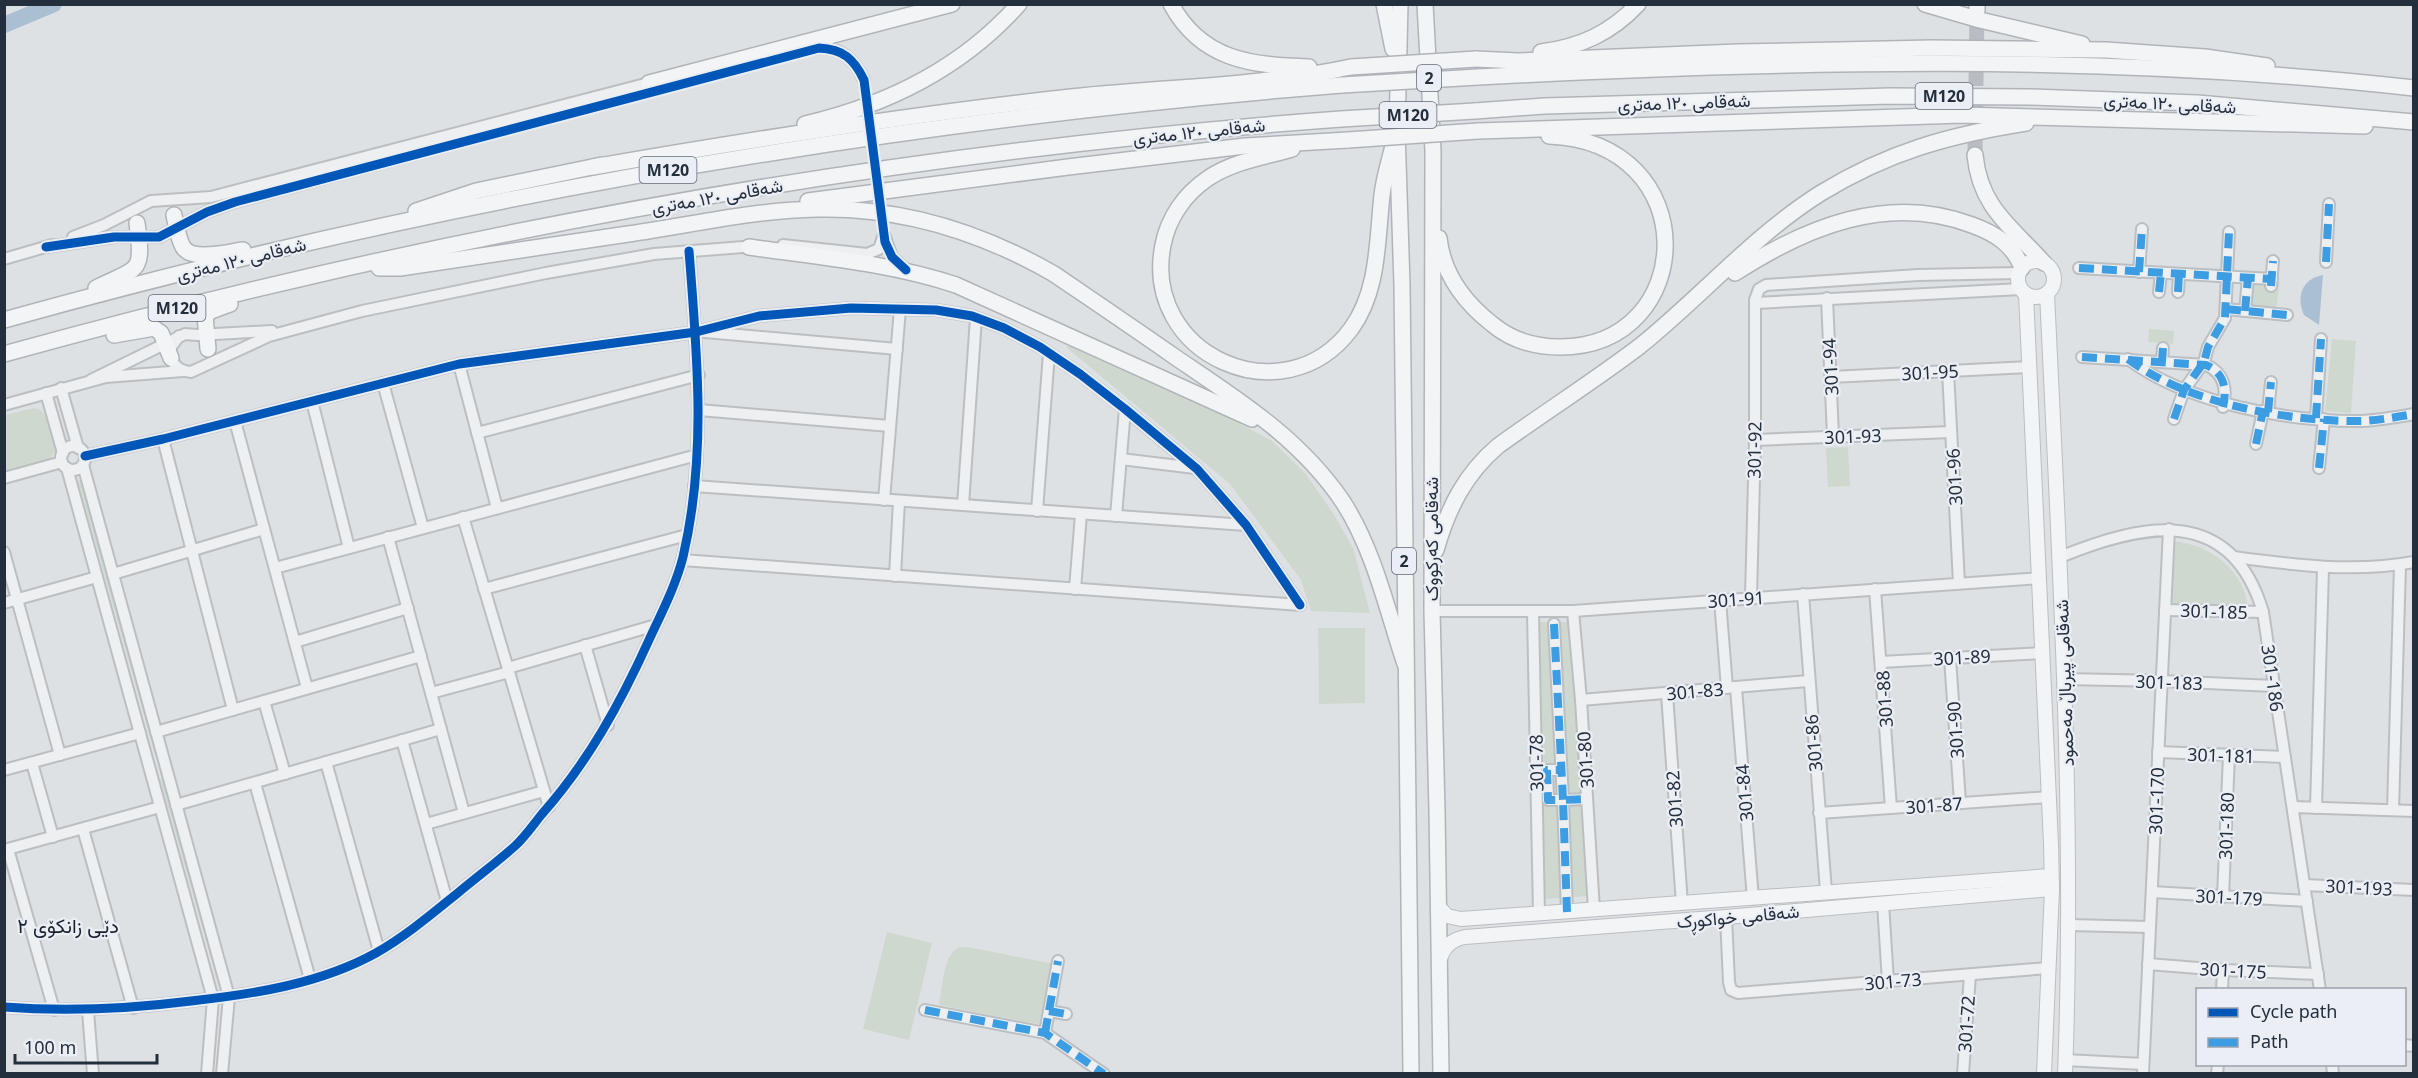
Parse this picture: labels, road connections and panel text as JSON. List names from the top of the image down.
{
  "streets": {
    "highway": [
      "2",
      "M120",
      "شەقامی ١٢٠ مەتری",
      "شەقامی کەرکووک"
    ],
    "main road": ["شەقامی پیرباڵ مەحمود", "شەقامی خواکوڕک"],
    "street": [
      "301-94",
      "301-95",
      "301-93",
      "301-92",
      "301-96",
      "301-91",
      "301-185",
      "301-89",
      "301-186",
      "301-183",
      "301-83",
      "301-88",
      "301-90",
      "301-86",
      "301-181",
      "301-80",
      "301-78",
      "301-84",
      "301-82",
      "301-170",
      "301-87",
      "301-180",
      "301-193",
      "301-179",
      "301-175",
      "301-73",
      "301-72"
    ]
  },
  "crossings": [
    ["301-94", "301-95"],
    ["301-94", "301-93"],
    ["301-95", "301-96"],
    ["301-95", "شەقامی پیرباڵ مەحمود"],
    ["301-93", "301-92"],
    ["301-93", "301-96"],
    ["301-92", "301-91"],
    ["301-96", "301-91"],
    ["شەقامی کەرکووک", "301-91"],
    ["شەقامی کەرکووک", "شەقامی خواکوڕک"],
    ["301-91", "شەقامی پیرباڵ مەحمود"],
    ["301-91", "301-88"],
    ["301-91", "301-86"],
    ["301-91", "301-80"],
    ["301-91", "301-78"],
    ["301-91", "301-84"],
    ["301-185", "301-186"],
    ["301-185", "301-170"],
    ["301-89", "شەقامی پیرباڵ مەحمود"],
    ["301-89", "301-88"],
    ["301-89", "301-90"],
    ["301-186", "301-183"],
    ["301-186", "شەقامی پیرباڵ مەحمود"],
    ["301-186", "301-181"],
    ["301-186", "301-170"],
    ["301-186", "301-193"],
    ["301-186", "301-179"],
    ["301-186", "301-175"],
    ["301-183", "شەقامی پیرباڵ مەحمود"],
    ["301-183", "301-170"],
    ["شەقامی پیرباڵ مەحمود", "301-87"],
    ["شەقامی پیرباڵ مەحمود", "شەقامی خواکوڕک"],
    ["شەقامی پیرباڵ مەحمود", "301-73"],
    ["301-83", "301-86"],
    ["301-83", "301-80"],
    ["301-83", "301-84"],
    ["301-83", "301-82"],
    ["301-88", "301-87"],
    ["301-90", "301-87"],
    ["301-86", "301-87"],
    ["301-86", "شەقامی خواکوڕک"],
    ["301-181", "301-170"],
    ["301-181", "301-180"],
    ["301-80", "شەقامی خواکوڕک"],
    ["301-78", "شەقامی خواکوڕک"],
    ["301-84", "شەقامی خواکوڕک"],
    ["301-82", "شەقامی خواکوڕک"],
    ["301-170", "301-179"],
    ["301-170", "301-175"],
    ["301-180", "301-179"],
    ["شەقامی خواکوڕک", "301-73"],
    ["301-73", "301-72"]
  ],
  "districts": ["دێی زانکۆی ٢"],
  "legend": ["Cycle path", "Path"],
  "scale_bar": "100 m"
}
